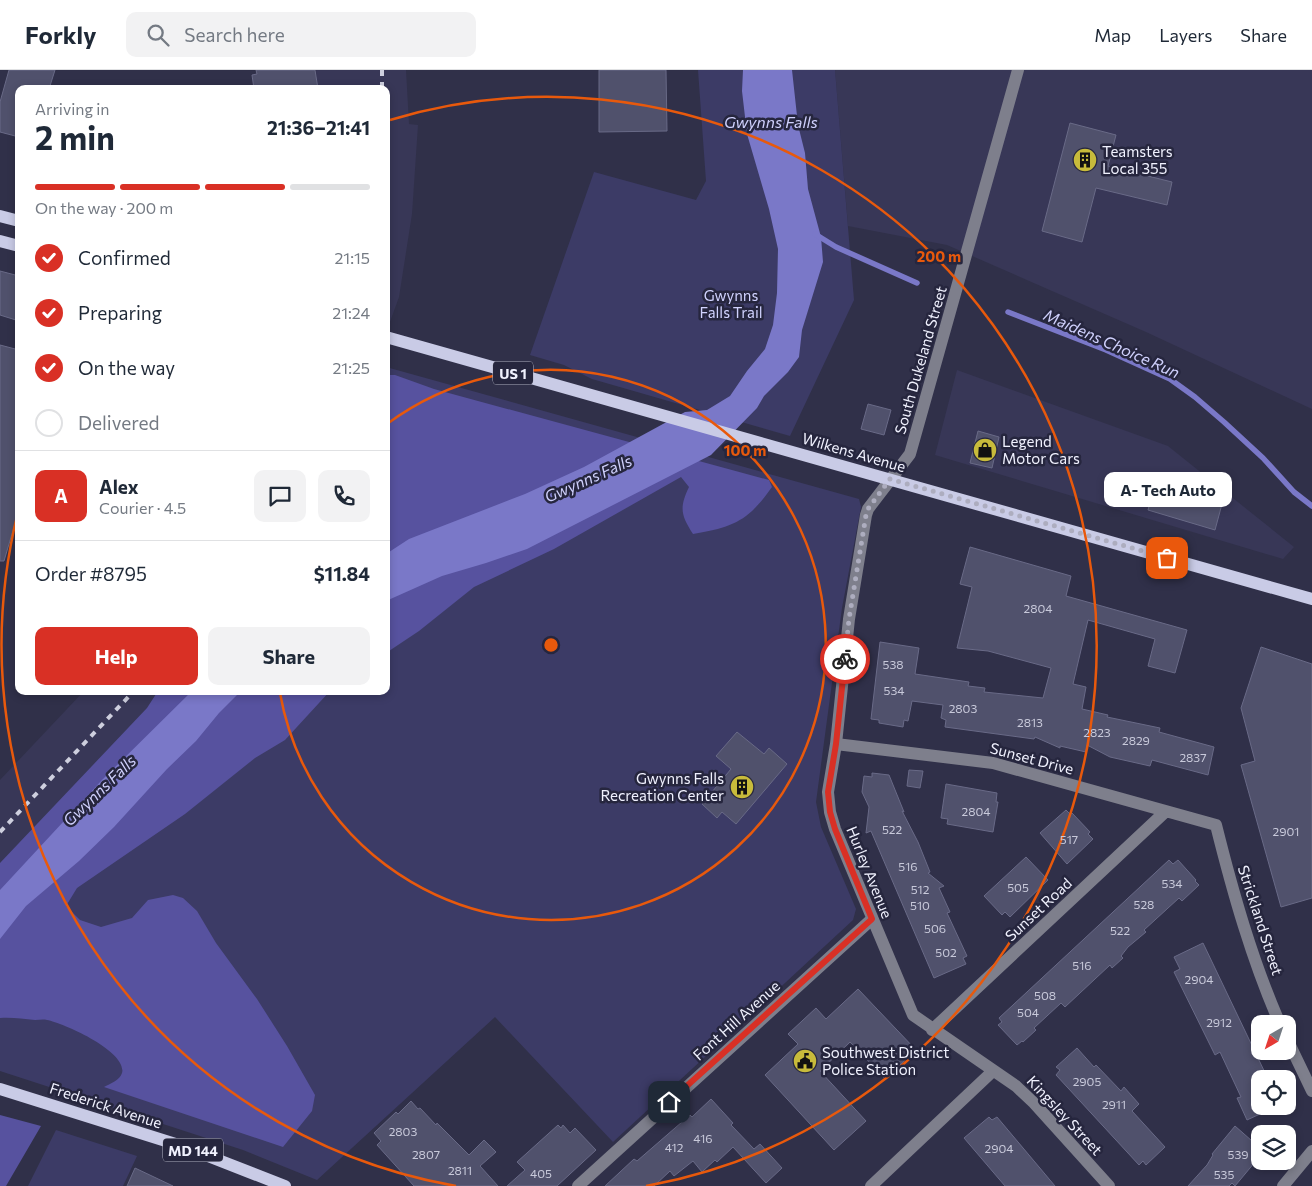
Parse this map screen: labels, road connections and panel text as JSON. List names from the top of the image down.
{
  "streets": {
    "main road": [
      "US 1",
      "Wilkens Avenue",
      "Frederick Avenue",
      "MD 144"
    ],
    "street": [
      "South Dukeland Street",
      "Sunset Drive",
      "Hurley Avenue",
      "Sunset Road",
      "Strickland Street",
      "Font Hill Avenue",
      "Kingsley Street"
    ]
  },
  "crossings": [
    ["South Dukeland Street", "Wilkens Avenue"],
    ["South Dukeland Street", "Hurley Avenue"],
    ["Wilkens Avenue", "Hurley Avenue"],
    ["Sunset Drive", "Hurley Avenue"],
    ["Sunset Drive", "Sunset Road"],
    ["Sunset Drive", "Strickland Street"],
    ["Hurley Avenue", "Sunset Road"],
    ["Hurley Avenue", "Font Hill Avenue"],
    ["Hurley Avenue", "Kingsley Street"]
  ],
  "water": ["Gwynns Falls", "Maidens Choice Run"],
  "parks": ["Gwynns Falls Trail"],
  "places": {
    "building": ["Teamsters Local 355", "Gwynns Falls Recreation Center"],
    "shop": ["Legend Motor Cars"],
    "other": ["A- Tech Auto"],
    "public building": ["Southwest District Police Station"]
  },
  "house_numbers": [
    "2804",
    "538",
    "534",
    "2803",
    "2813",
    "2823",
    "2829",
    "2837",
    "2804",
    "522",
    "2901",
    "517",
    "516",
    "534",
    "505",
    "512",
    "528",
    "510",
    "506",
    "522",
    "502",
    "516",
    "2904",
    "508",
    "504",
    "2912",
    "2905",
    "2911",
    "2803",
    "416",
    "412",
    "2904",
    "2807",
    "539",
    "2811",
    "405",
    "535"
  ],
  "north": "bottom left",
  "page": {
    "header": "Forkly",
    "search": "Search here",
    "nav": ["Map", "Layers", "Share"],
    "heading": ["2 min", "Arriving in", "21:36–21:41"],
    "panel": [
      "Alex",
      "Courier · 4.5",
      "Order #8795",
      "$11.84"
    ],
    "bar": "On the way · 200 m",
    "list": [
      ["Confirmed", "21:15"],
      ["Preparing", "21:24"],
      ["On the way", "21:25"],
      "Delivered"
    ],
    "round": "A",
    "bubble": "A- Tech Auto",
    "buttons": ["Help", "Share"]
  },
  "rings": ["200 m", "100 m"]
}
